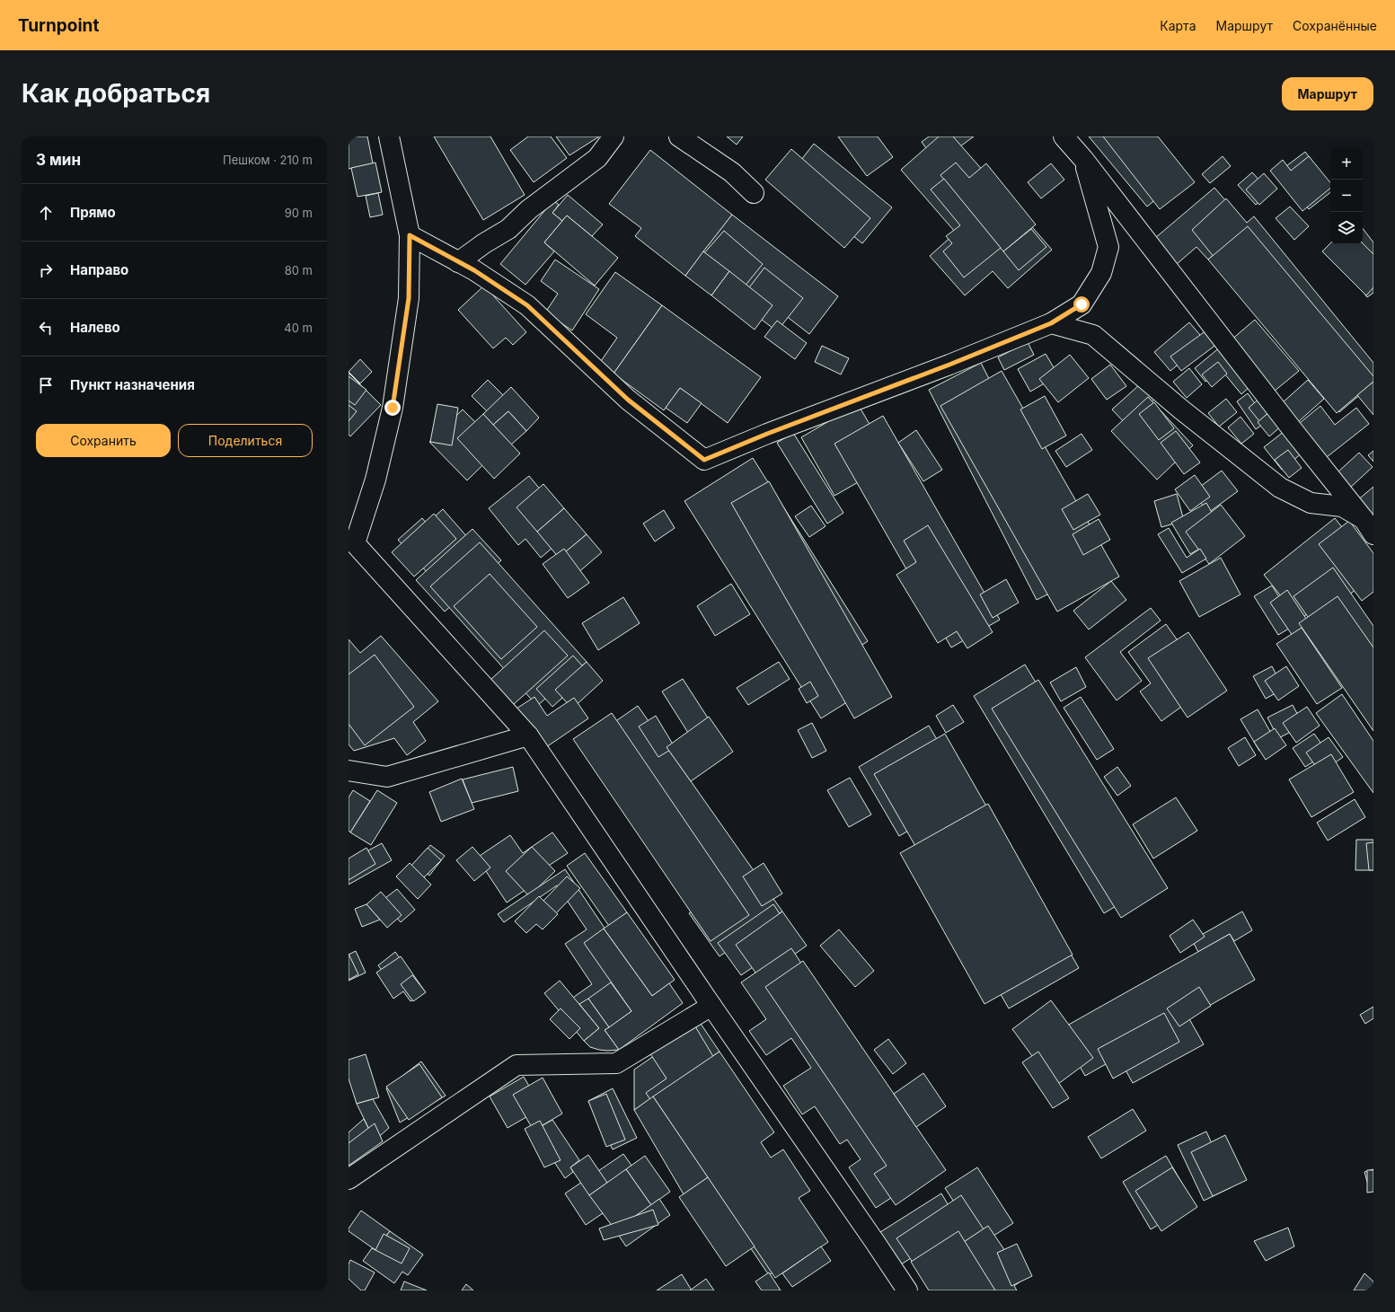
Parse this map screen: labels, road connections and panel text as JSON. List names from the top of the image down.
{
  "page": {
    "header": "Turnpoint",
    "nav": ["Карта", "Маршрут", "Сохранённые"],
    "buttons": [
      "Маршрут",
      ["Сохранить", "Поделиться"]
    ],
    "title": "Как добраться",
    "heading": ["3 мин", "Пешком · 210 m"],
    "map_buttons": ["+", "−"],
    "list": [
      ["Прямо", "90 m"],
      ["Направо", "80 m"],
      ["Налево", "40 m"],
      "Пункт назначения"
    ]
  }
}
